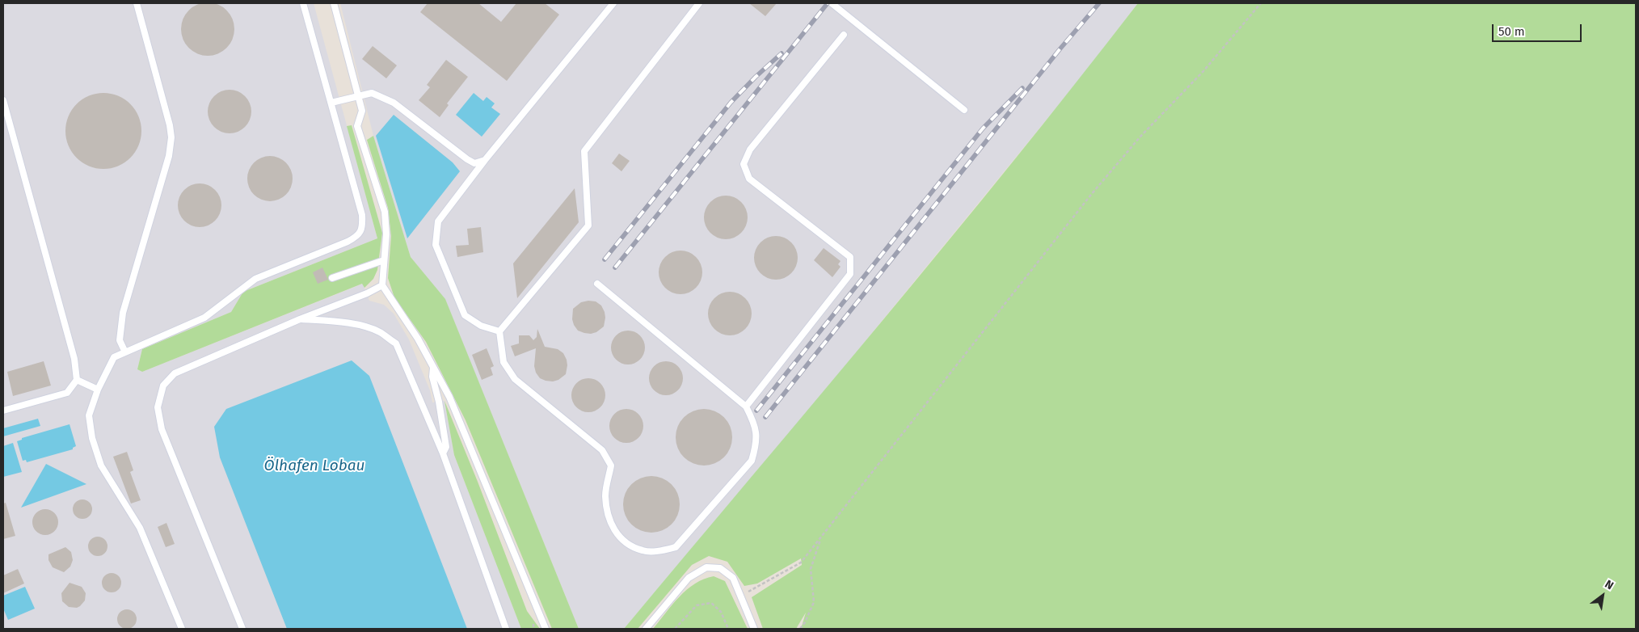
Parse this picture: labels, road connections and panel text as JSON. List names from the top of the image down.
{
  "water": ["Ölhafen Lobau"],
  "scale_bar": "50 m",
  "north": "top right"
}
